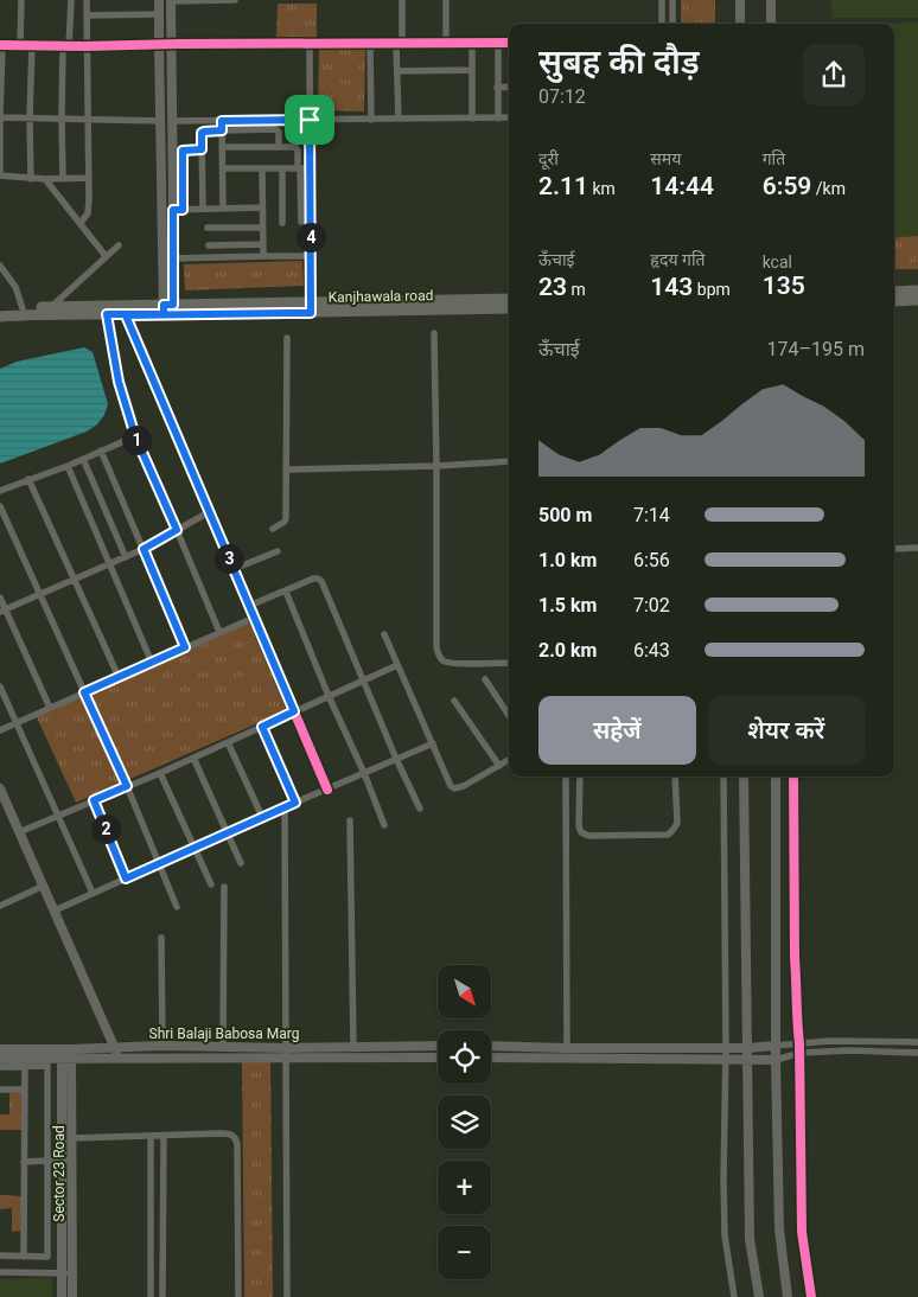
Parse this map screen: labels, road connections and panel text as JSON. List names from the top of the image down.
{
  "streets": {
    "main road": ["Kanjhawala road"],
    "street": ["Shri Balaji Babosa Marg", "Sector 23 Road"]
  },
  "crossings": [
    ["Shri Balaji Babosa Marg", "Sector 23 Road"]
  ],
  "north": "bottom right",
  "page": {
    "heading": ["सुबह की दौड़", "07:12"],
    "stats": [
      ["दूरी", "2.11 km"],
      ["समय", "14:44"],
      ["गति", "6:59 /km"],
      ["ऊँचाई", "23 m"],
      ["हृदय गति", "143 bpm"],
      ["kcal", "135"]
    ],
    "pins": [
      "4",
      "1",
      "3",
      "2"
    ],
    "chart": ["ऊँचाई", "174–195 m"],
    "list": [
      {
        "name": "500 m",
        "note": "7:14"
      },
      {
        "name": "1.0 km",
        "note": "6:56"
      },
      {
        "name": "1.5 km",
        "note": "7:02"
      },
      {
        "name": "2.0 km",
        "note": "6:43"
      }
    ],
    "buttons": ["सहेजें", "शेयर करें"],
    "map_buttons": ["+", "−"]
  }
}
